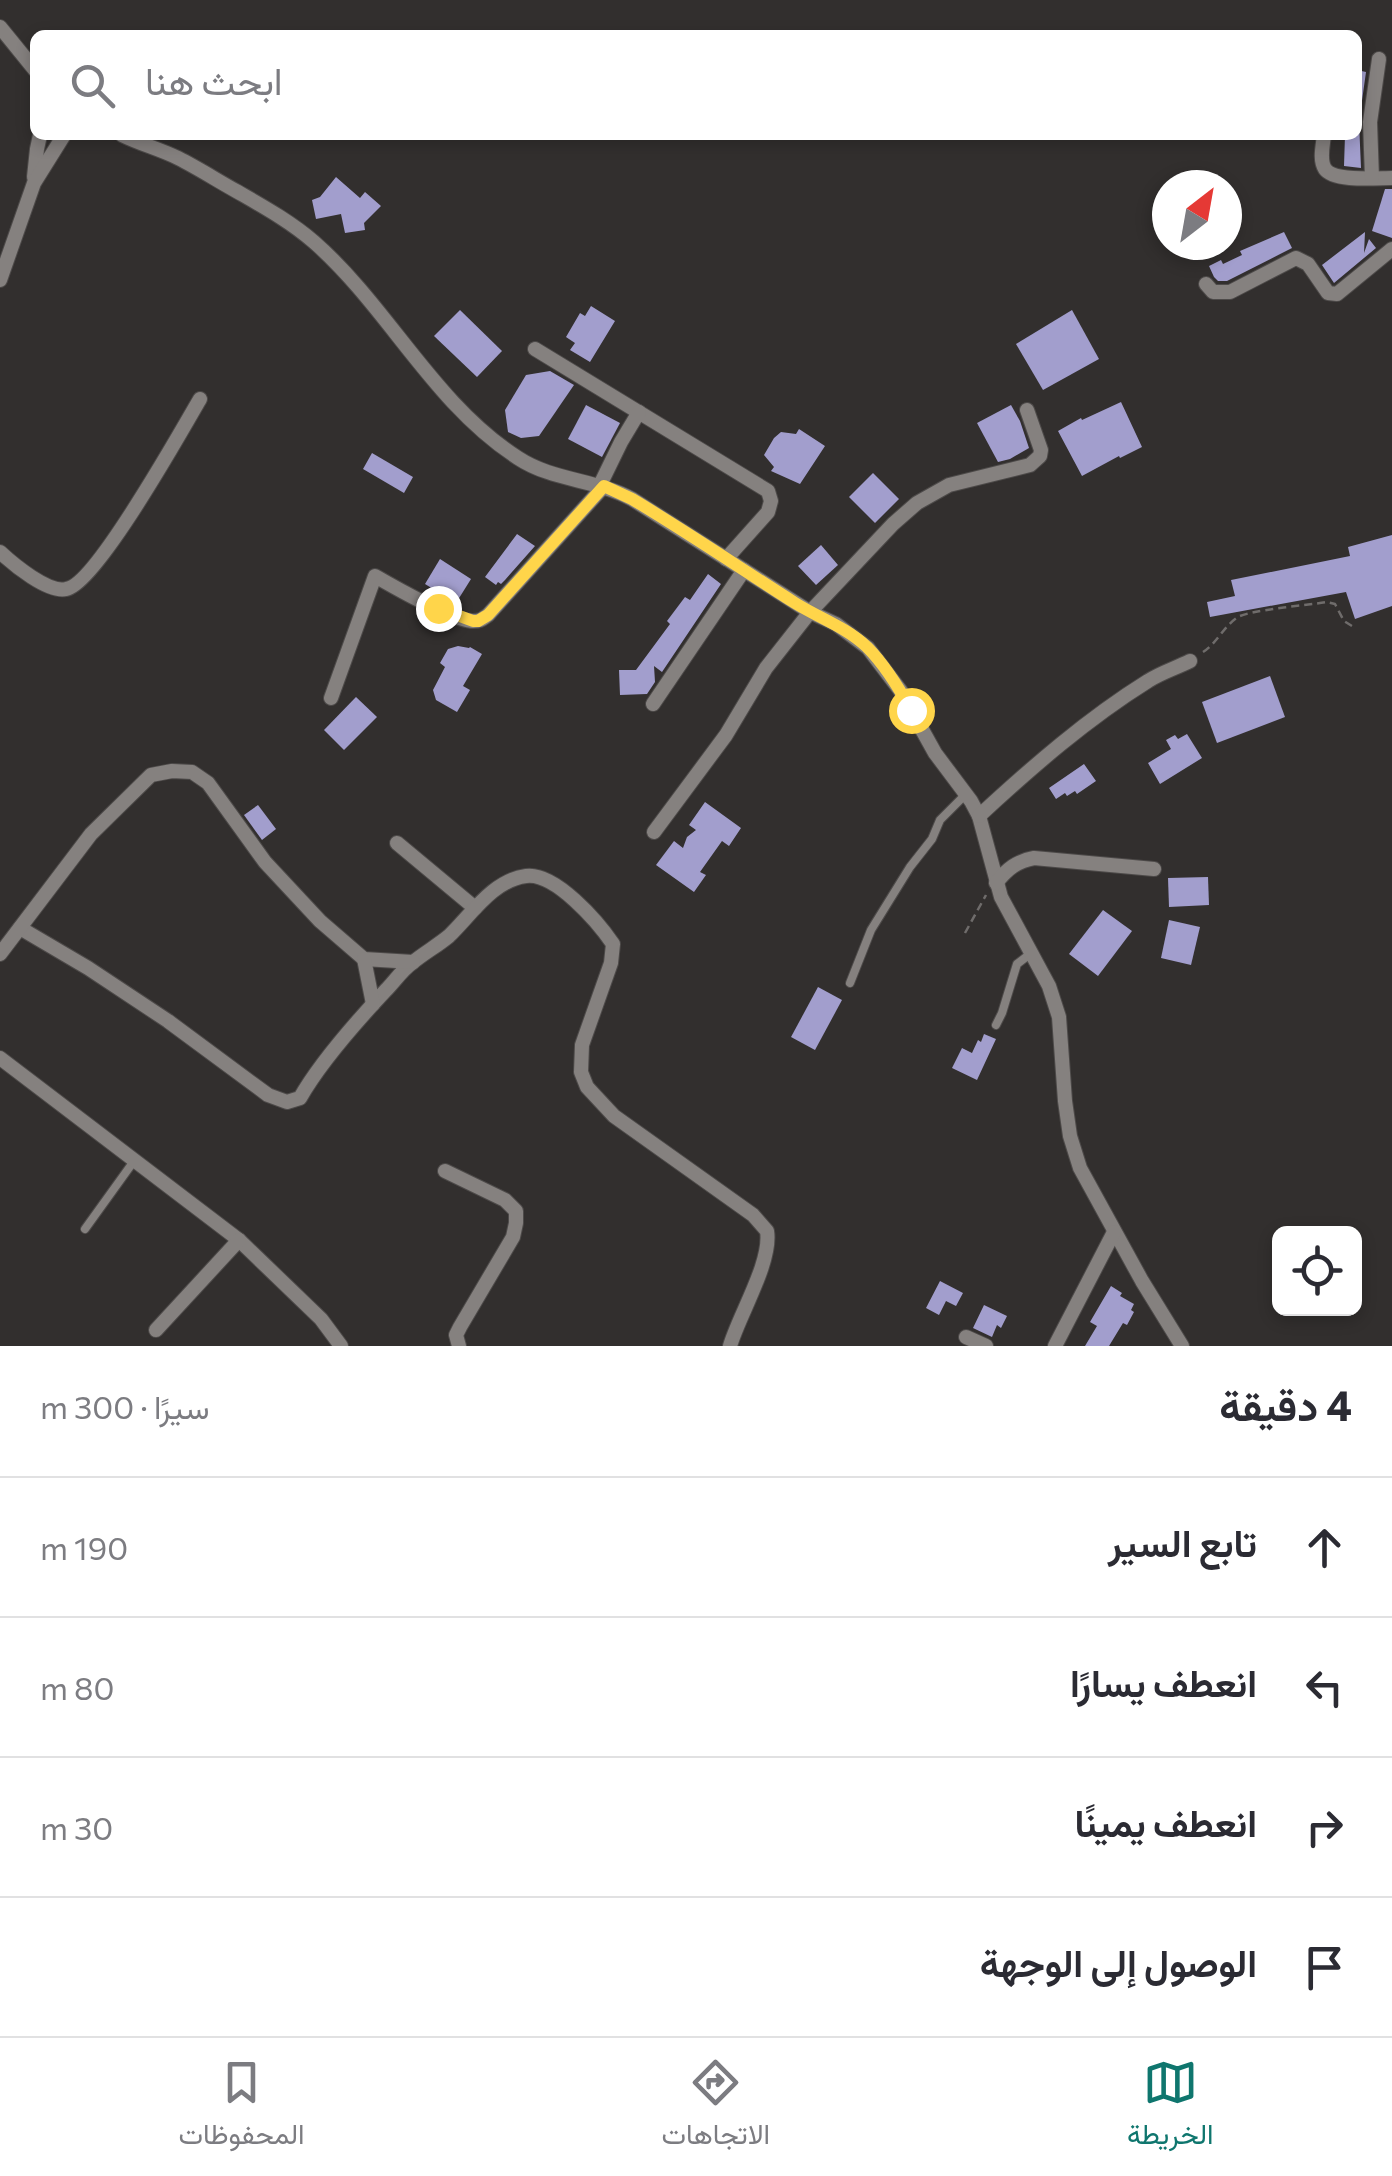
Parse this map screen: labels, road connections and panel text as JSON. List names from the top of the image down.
{
  "north": "top right",
  "page": {
    "search": "ابحث هنا",
    "heading": ["4 دقيقة", "سيرًا · 300 m"],
    "list": [
      ["تابع السير", "190 m"],
      ["انعطف يسارًا", "80 m"],
      ["انعطف يمينًا", "30 m"],
      "الوصول إلى الوجهة"
    ],
    "nav": ["الخريطة", "الاتجاهات", "المحفوظات"]
  }
}
